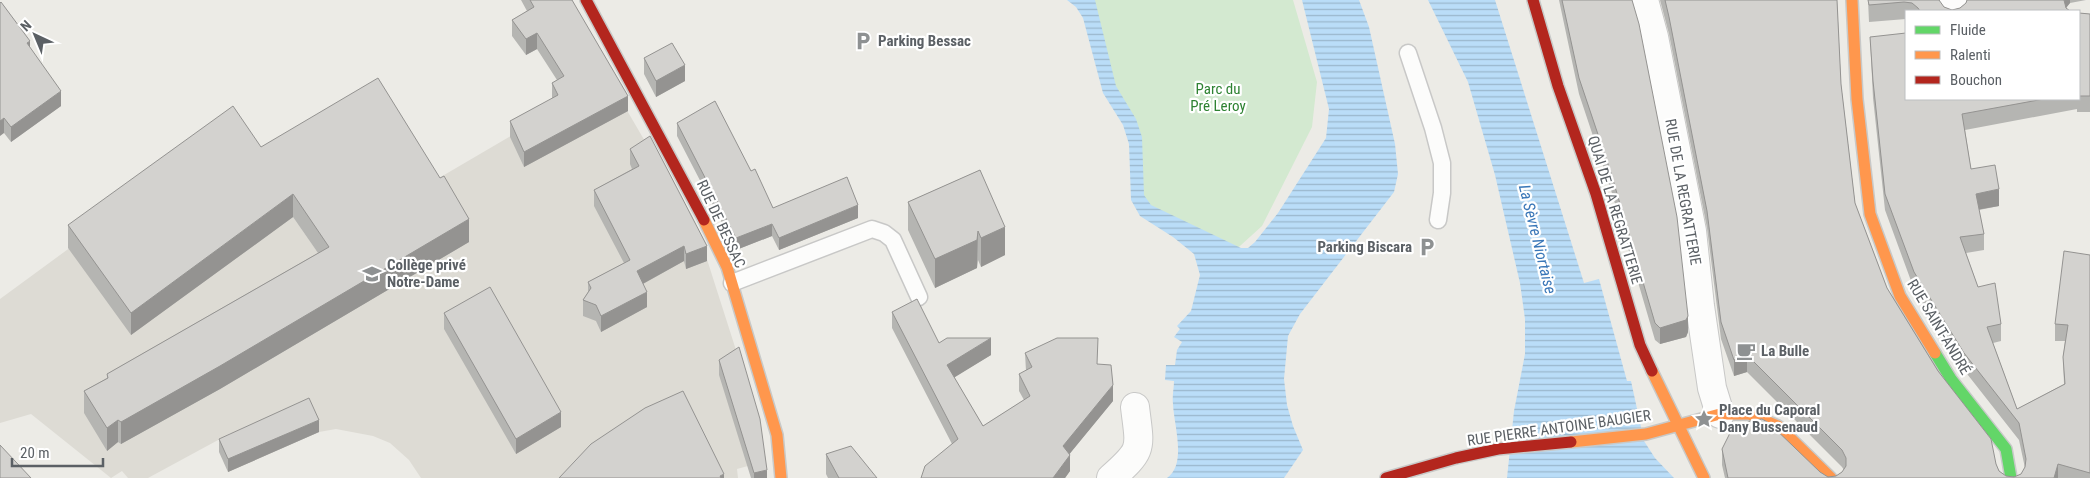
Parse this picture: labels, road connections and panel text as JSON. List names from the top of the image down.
{
  "streets": {
    "street": [
      "RUE DE LA REGRATTERIE",
      "QUAI DE LA REGRATTERIE",
      "RUE DE BESSAC",
      "RUE SAINT-ANDRÉ",
      "RUE PIERRE ANTOINE BAUGIER"
    ]
  },
  "crossings": [
    ["RUE DE LA REGRATTERIE", "RUE PIERRE ANTOINE BAUGIER"],
    ["QUAI DE LA REGRATTERIE", "RUE PIERRE ANTOINE BAUGIER"]
  ],
  "water": ["La Sèvre Niortaise"],
  "parks": ["Parc du Pré Leroy"],
  "places": {
    "parking": ["Parking Bessac", "Parking Biscara"],
    "school or university": ["Collège privé Notre-Dame"],
    "cafe": ["La Bulle"],
    "place": ["Place du Caporal Dany Bussenaud"]
  },
  "legend": ["Fluide", "Ralenti", "Bouchon"],
  "scale_bar": "20 m",
  "north": "top left"
}
